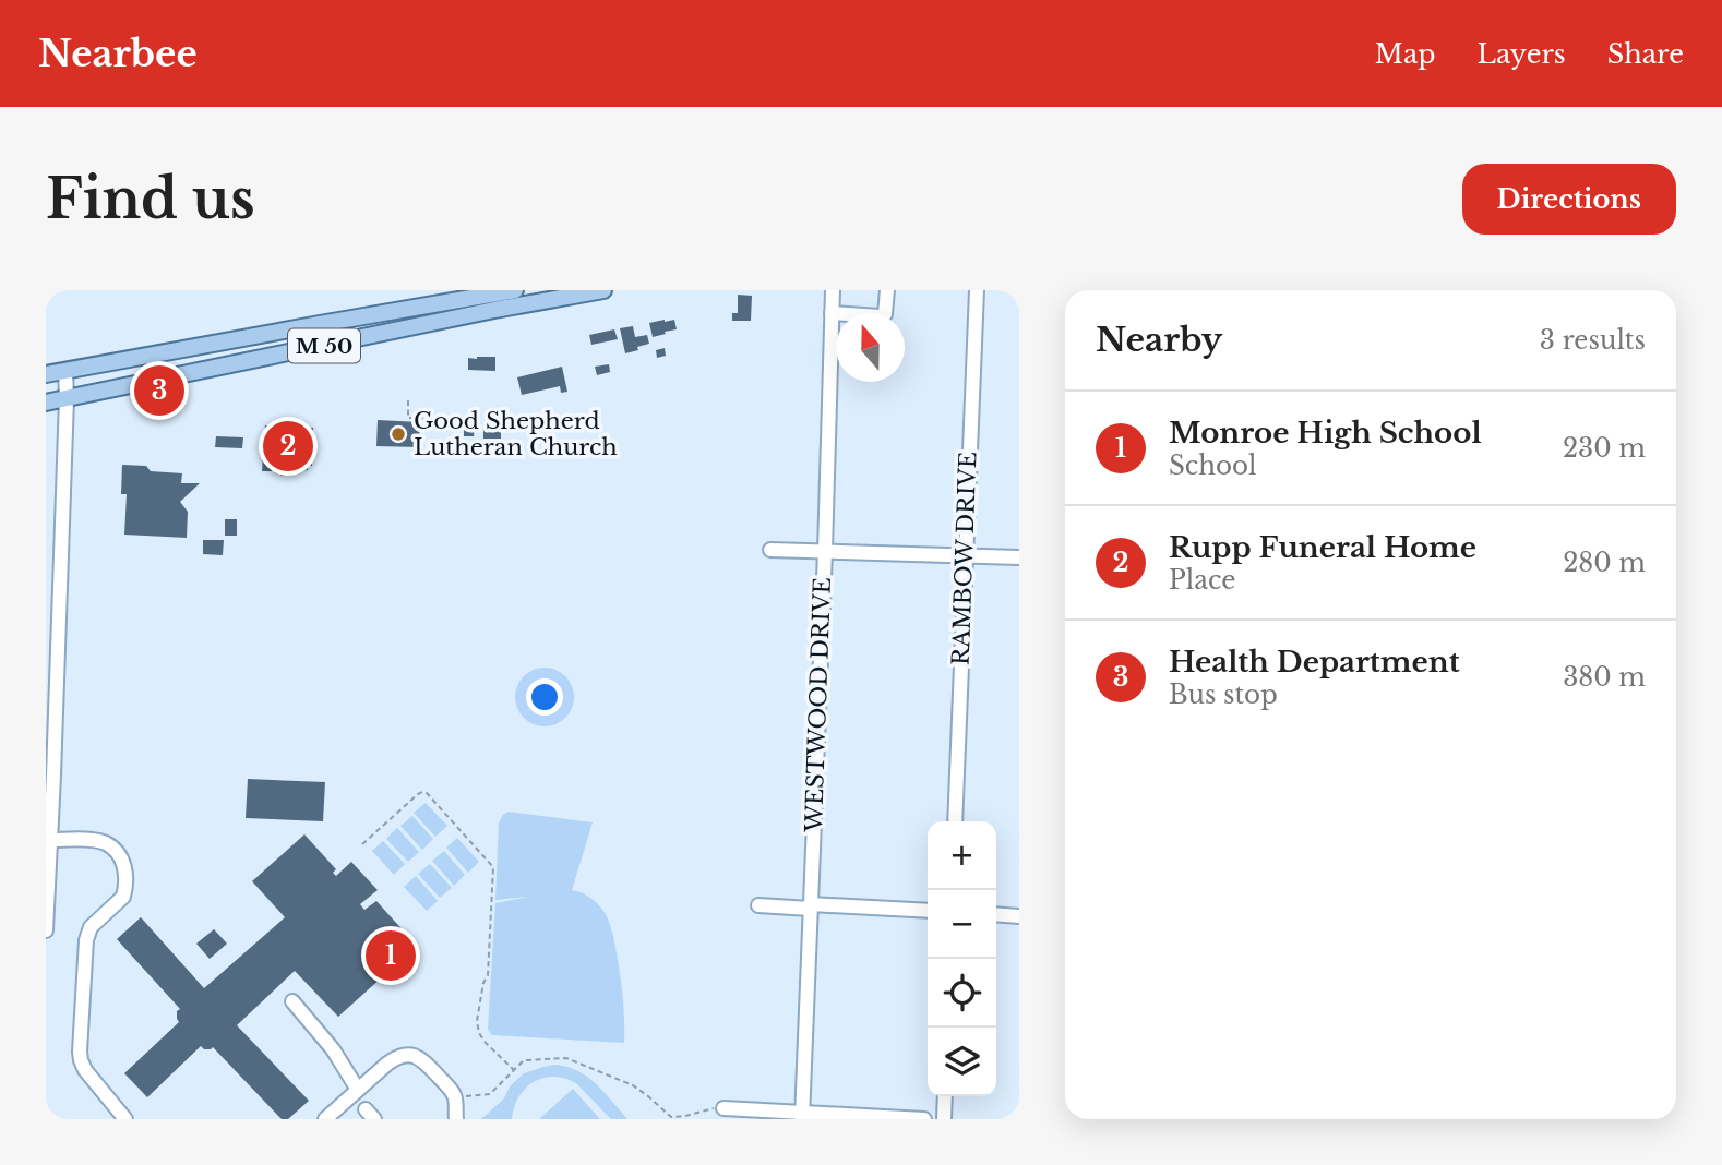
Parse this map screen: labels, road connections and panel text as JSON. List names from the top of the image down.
{
  "streets": {
    "main road": ["M 50"],
    "street": ["RAMBOW DRIVE", "WESTWOOD DRIVE"]
  },
  "places": ["Good Shepherd Lutheran Church"],
  "north": "top",
  "page": {
    "header": "Nearbee",
    "nav": ["Map", "Layers", "Share"],
    "buttons": "Directions",
    "title": "Find us",
    "heading": ["Nearby", "3 results"],
    "pins": ["3", "2", "1"],
    "list": [
      {
        "mark": "1",
        "name": "Monroe High School",
        "note": "School",
        "value": "230 m"
      },
      {
        "mark": "2",
        "name": "Rupp Funeral Home",
        "note": "Place",
        "value": "280 m"
      },
      {
        "mark": "3",
        "name": "Health Department",
        "note": "Bus stop",
        "value": "380 m"
      }
    ],
    "map_buttons": ["+", "−"]
  }
}
